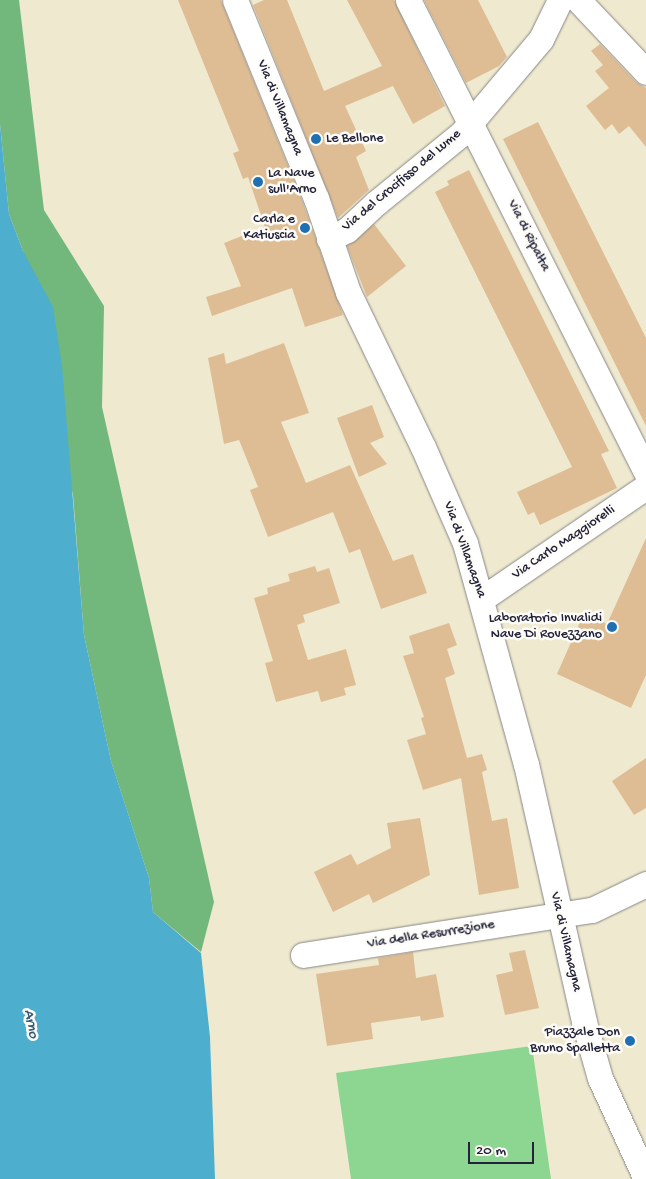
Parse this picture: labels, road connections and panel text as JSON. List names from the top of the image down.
{
  "streets": {
    "street": [
      "Via di Villamagna",
      "Via del Crocifisso del Lume",
      "Via di Ripalta",
      "Via Carlo Maggiorelli",
      "Via della Resurrezione"
    ]
  },
  "crossings": [
    ["Via di Villamagna", "Via del Crocifisso del Lume"],
    ["Via di Villamagna", "Via Carlo Maggiorelli"],
    ["Via di Villamagna", "Via della Resurrezione"],
    ["Via del Crocifisso del Lume", "Via di Ripalta"]
  ],
  "water": ["Arno"],
  "places": [
    "Le Bellone",
    "La Nave sull'Arno",
    "Carla e Katiuscia",
    "Laboratorio Invalidi Nave Di Rovezzano",
    "Piazzale Don Bruno Spalletta"
  ],
  "scale_bar": "20 m"
}
